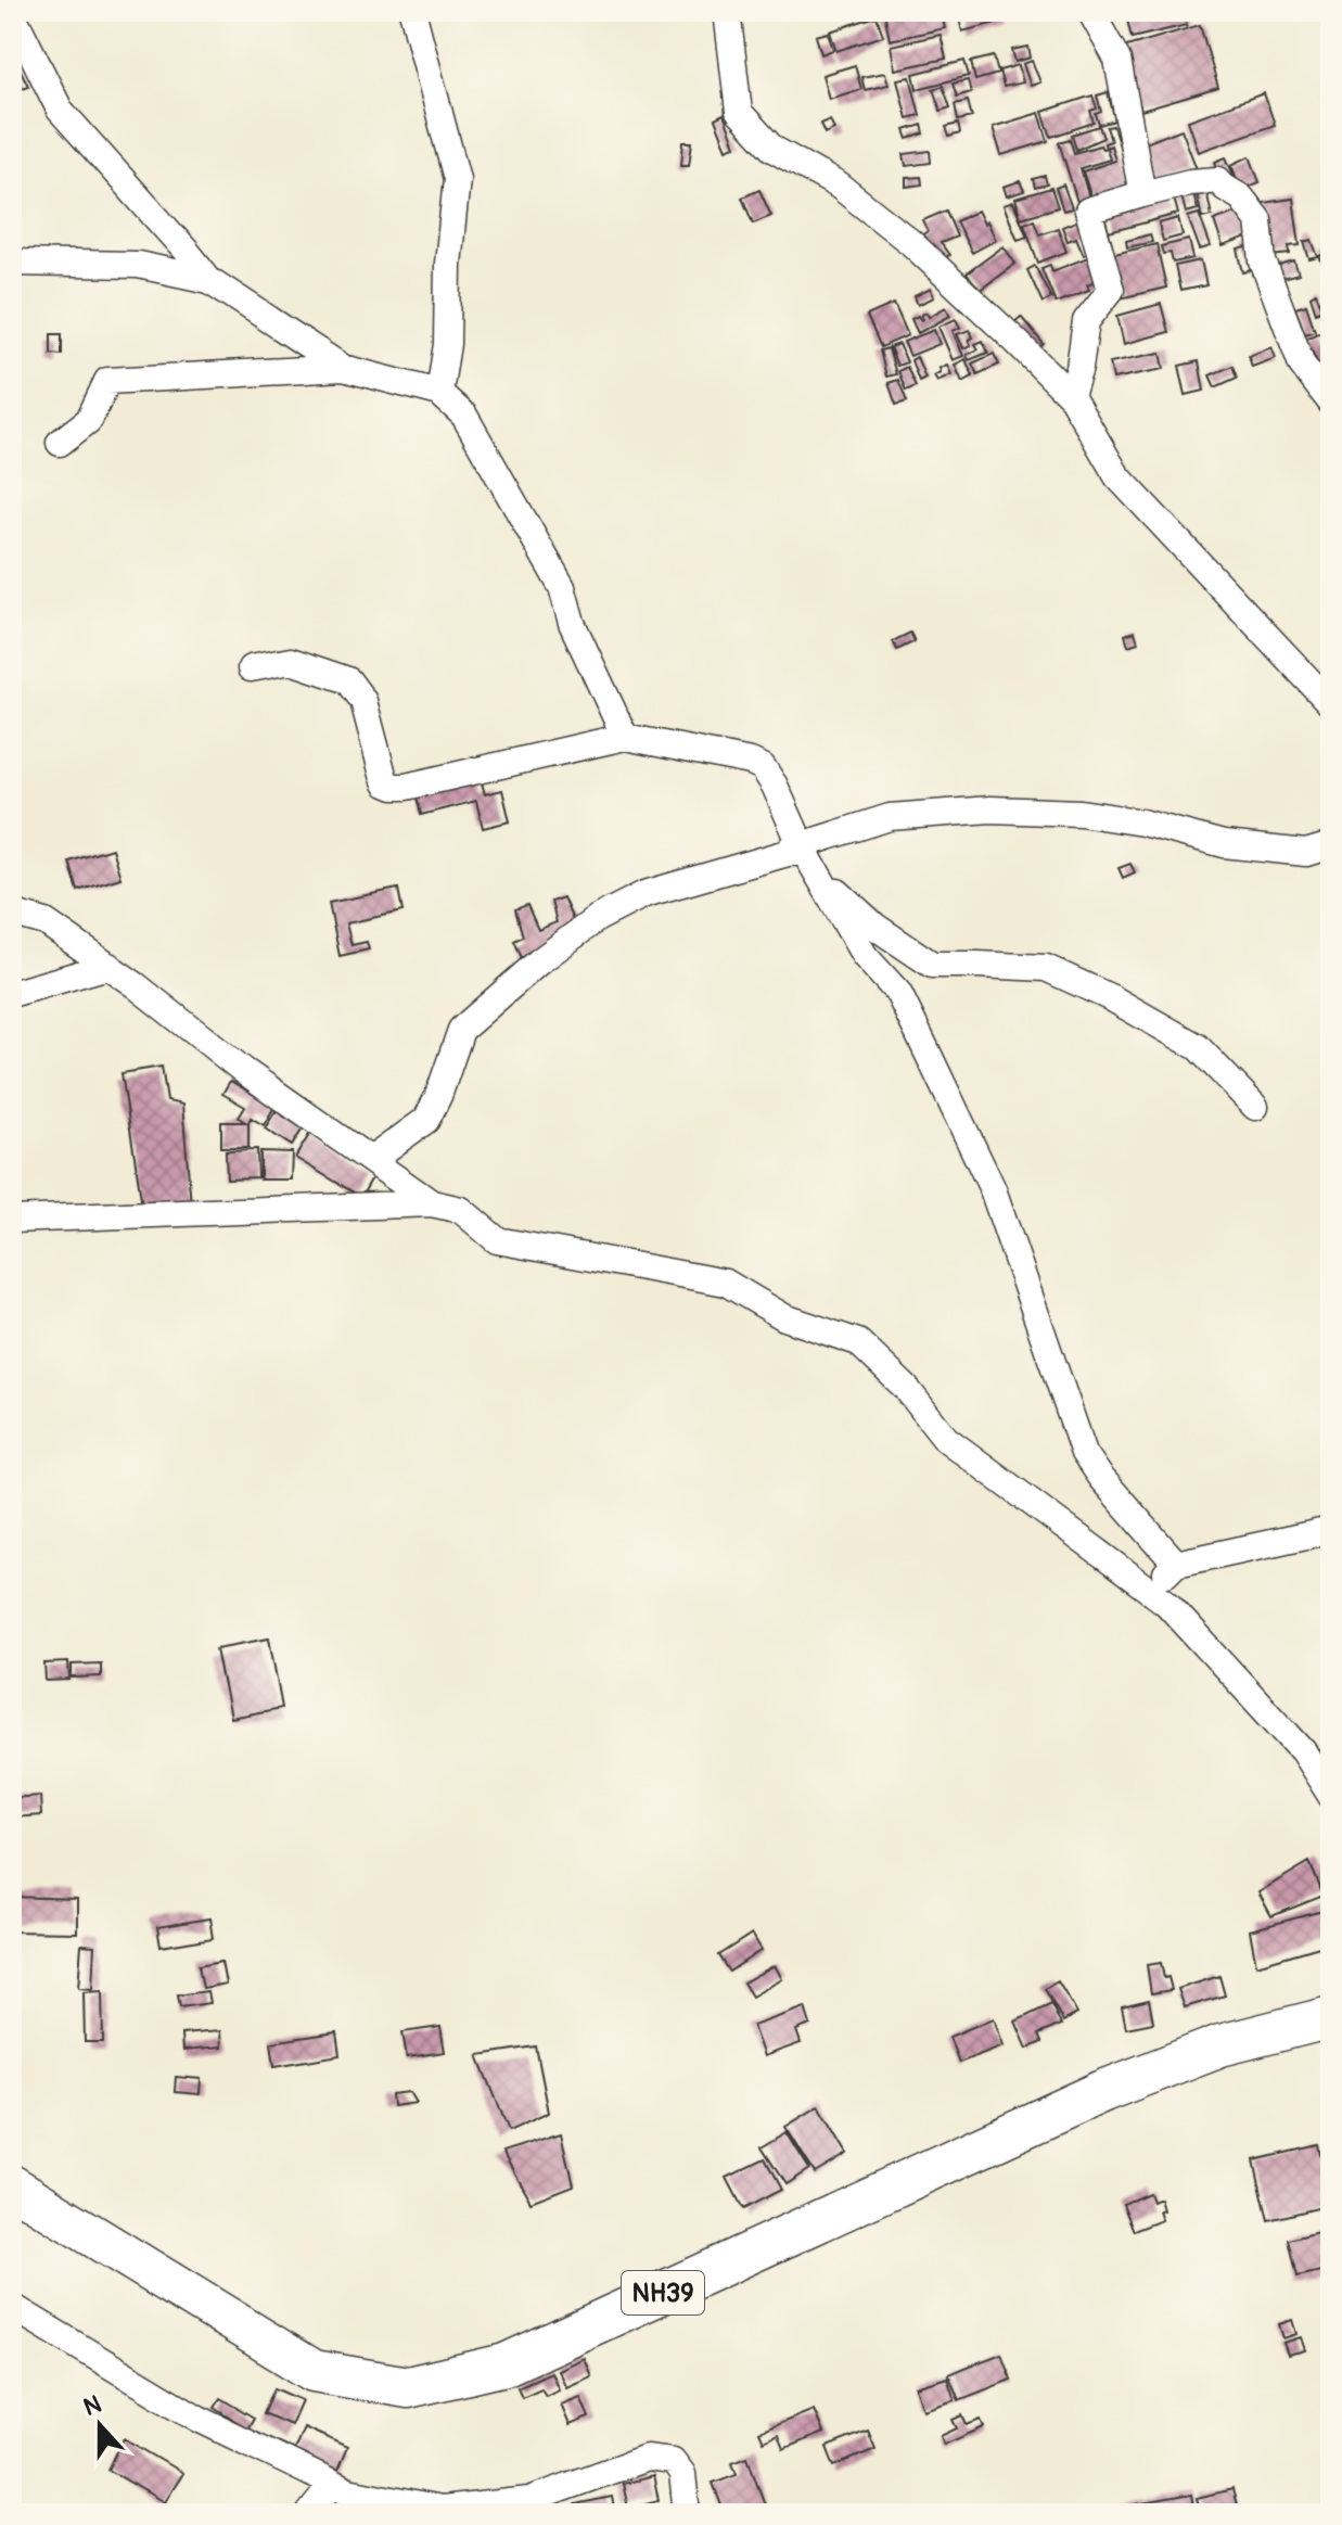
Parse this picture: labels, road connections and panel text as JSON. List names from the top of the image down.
{
  "streets": {
    "main road": ["NH39"]
  },
  "north": "top"
}
